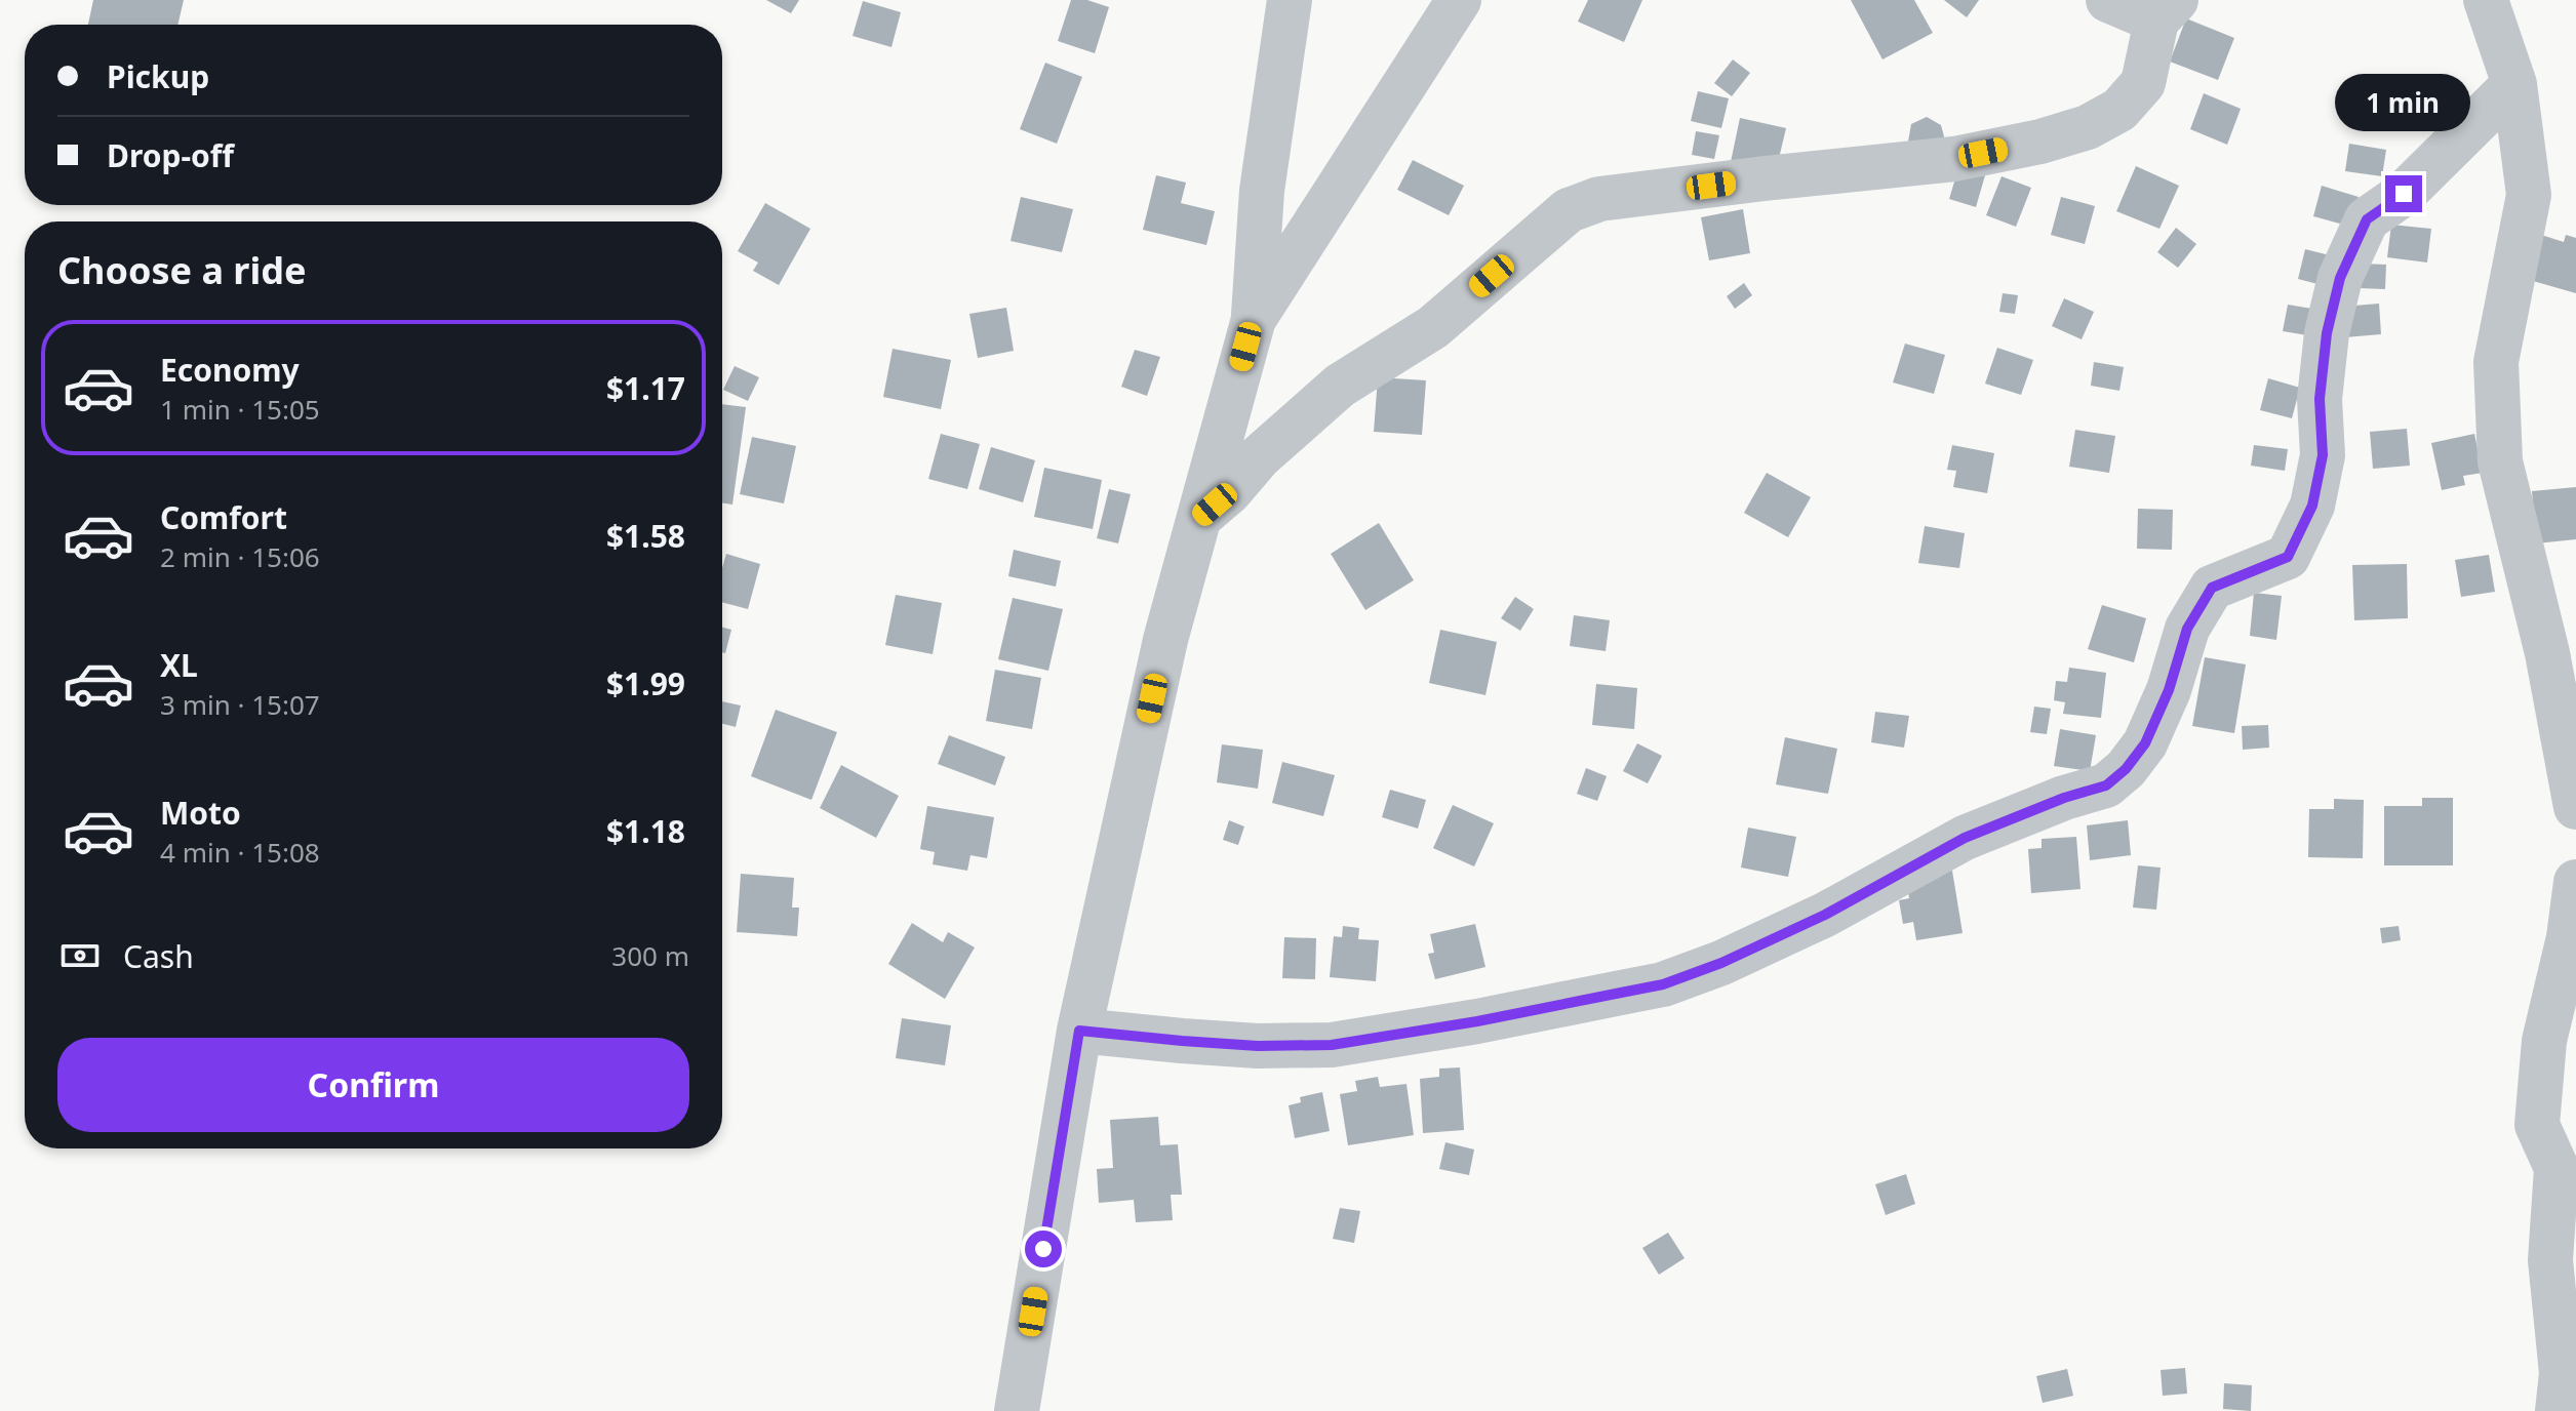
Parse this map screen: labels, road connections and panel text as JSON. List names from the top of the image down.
{
  "page": {
    "banner": ["Pickup", "Drop-off"],
    "bubble": "1 min",
    "heading": "Choose a ride",
    "list": [
      {
        "name": "Economy",
        "note": "1 min · 15:05",
        "value": "$1.17"
      },
      {
        "name": "Comfort",
        "note": "2 min · 15:06",
        "value": "$1.58"
      },
      {
        "name": "XL",
        "note": "3 min · 15:07",
        "value": "$1.99"
      },
      {
        "name": "Moto",
        "note": "4 min · 15:08",
        "value": "$1.18"
      }
    ],
    "pay": ["Cash", "300 m"],
    "buttons": "Confirm"
  }
}
